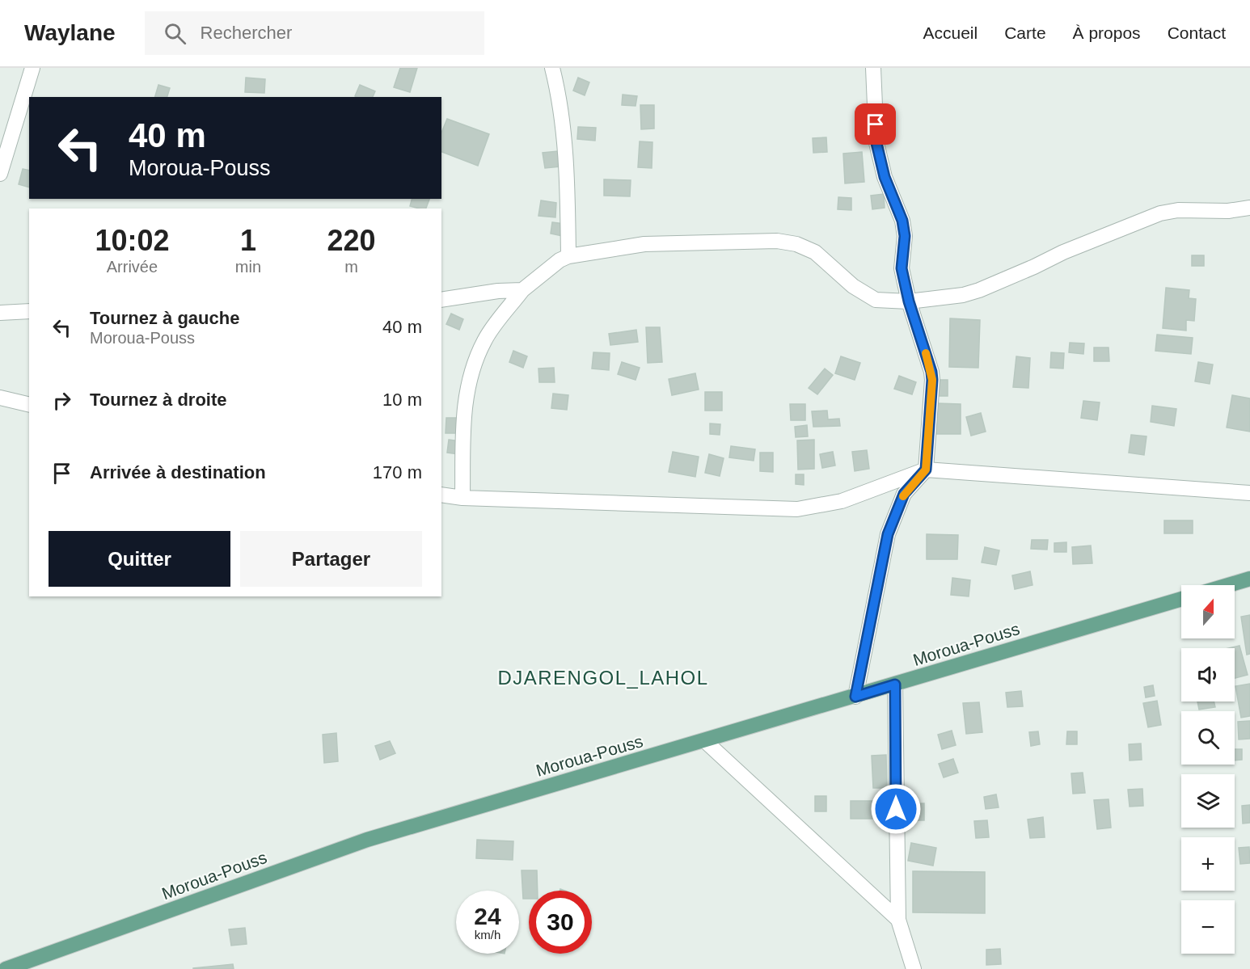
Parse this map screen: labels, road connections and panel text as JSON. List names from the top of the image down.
{
  "streets": {
    "main road": ["Moroua-Pouss"]
  },
  "districts": ["DJARENGOL_LAHOL"],
  "north": "top",
  "page": {
    "header": "Waylane",
    "search": "Rechercher",
    "nav": [
      "Accueil",
      "Carte",
      "À propos",
      "Contact"
    ],
    "turn": ["40 m", "Moroua-Pouss"],
    "eta": [
      "10:02",
      "Arrivée",
      "1",
      "min",
      "220",
      "m"
    ],
    "list": [
      {
        "name": "Tournez à gauche",
        "note": "Moroua-Pouss",
        "value": "40 m"
      },
      {
        "name": "Tournez à droite",
        "value": "10 m"
      },
      {
        "name": "Arrivée à destination",
        "value": "170 m"
      }
    ],
    "buttons": ["Quitter", "Partager"],
    "map_buttons": ["+", "−"],
    "speed": "24 km/h",
    "limit": "30"
  }
}
